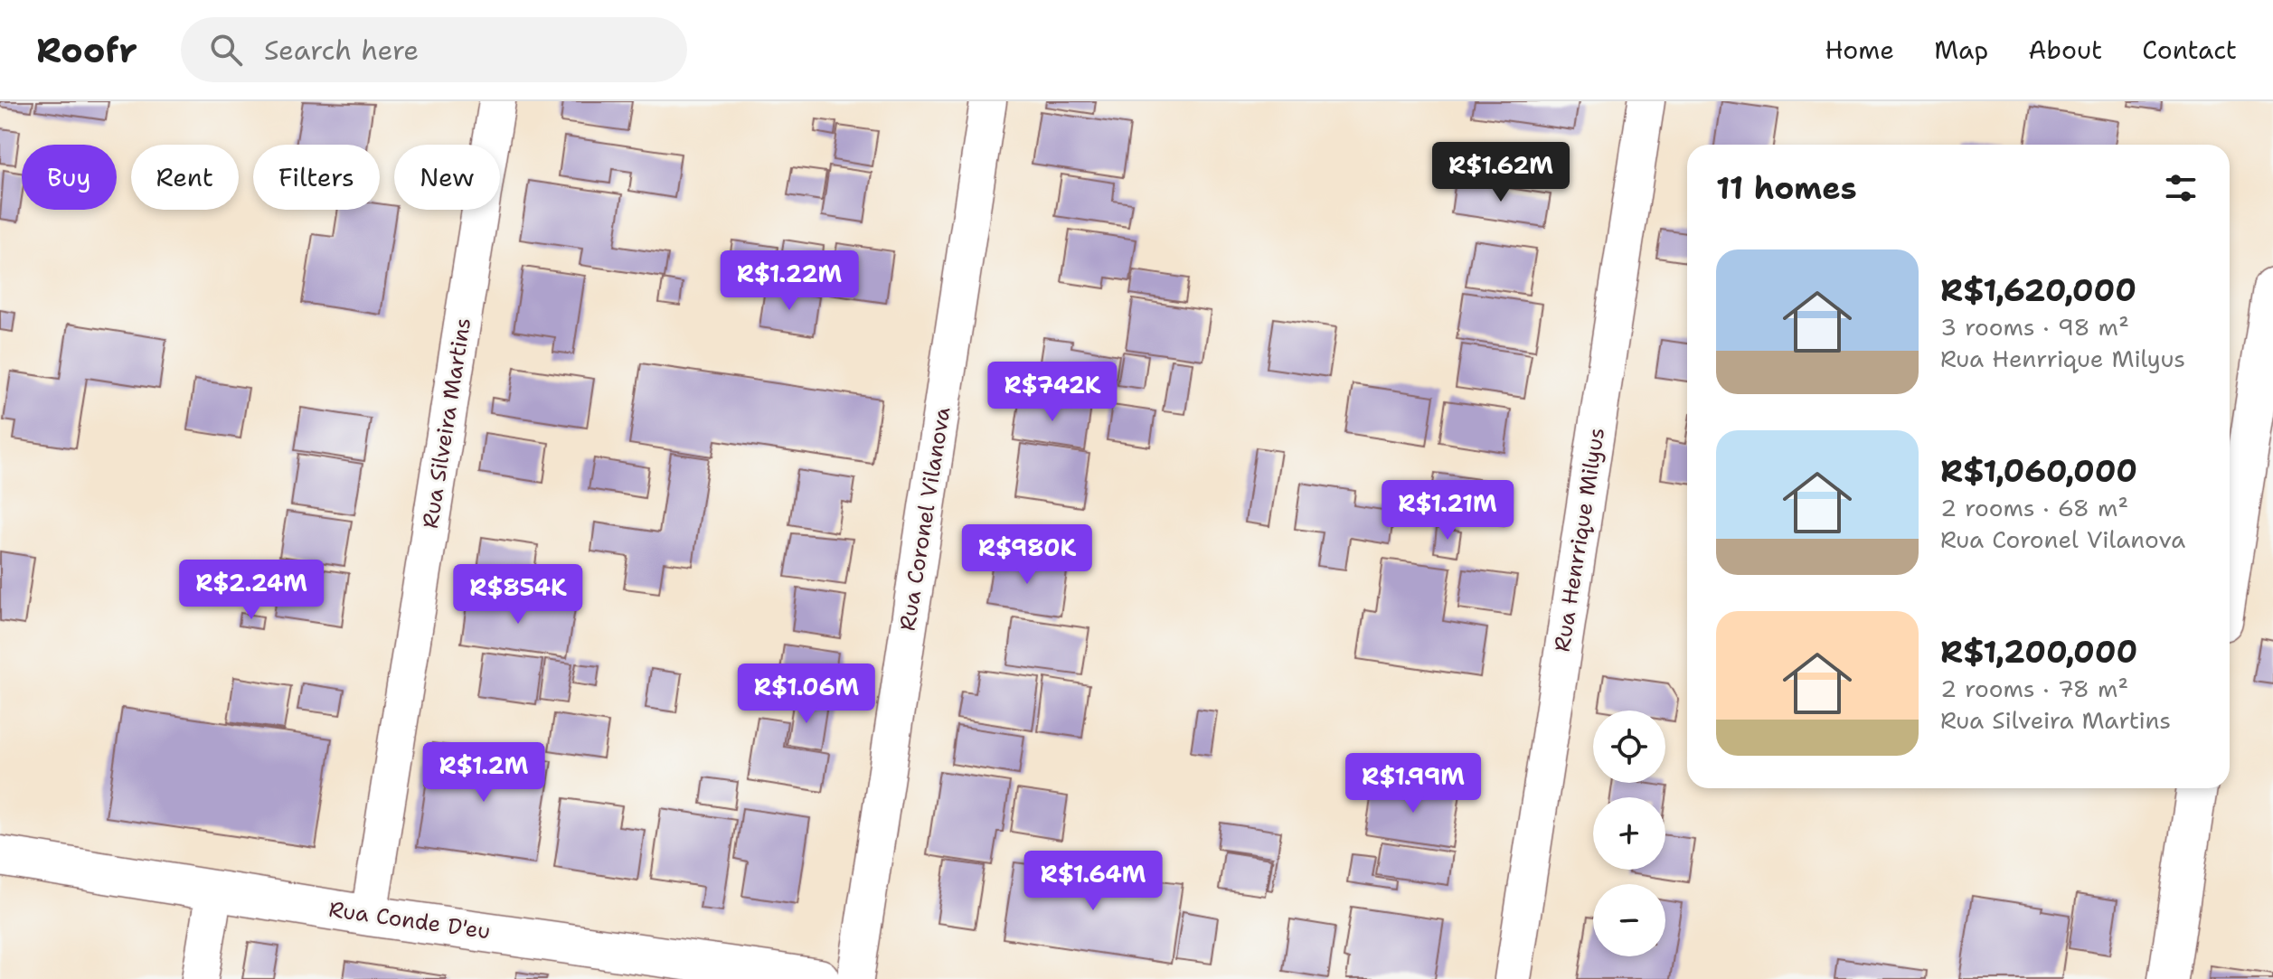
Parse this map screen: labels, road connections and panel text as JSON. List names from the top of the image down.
{
  "streets": {
    "street": [
      "Rua Silveira Martins",
      "Rua Coronel Vilanova",
      "Rua Henrrique Milyus",
      "Rua Conde D'eu"
    ]
  },
  "crossings": [
    ["Rua Silveira Martins", "Rua Conde D'eu"]
  ],
  "page": {
    "header": "Roofr",
    "search": "Search here",
    "nav": [
      "Home",
      "Map",
      "About",
      "Contact"
    ],
    "price": [
      "R$1.62M",
      "R$1.22M",
      "R$742K",
      "R$1.21M",
      "R$980K",
      "R$2.24M",
      "R$854K",
      "R$1.06M",
      "R$1.2M",
      "R$1.99M",
      "R$1.64M"
    ],
    "chip": [
      "Buy",
      "Rent",
      "Filters",
      "New"
    ],
    "heading": "11 homes",
    "list": [
      {
        "name": "R$1,620,000",
        "note": "3 rooms · 98 m² · Rua Henrrique Milyus"
      },
      {
        "name": "R$1,060,000",
        "note": "2 rooms · 68 m² · Rua Coronel Vilanova"
      },
      {
        "name": "R$1,200,000",
        "note": "2 rooms · 78 m² · Rua Silveira Martins"
      }
    ],
    "map_buttons": ["+", "−"]
  }
}
